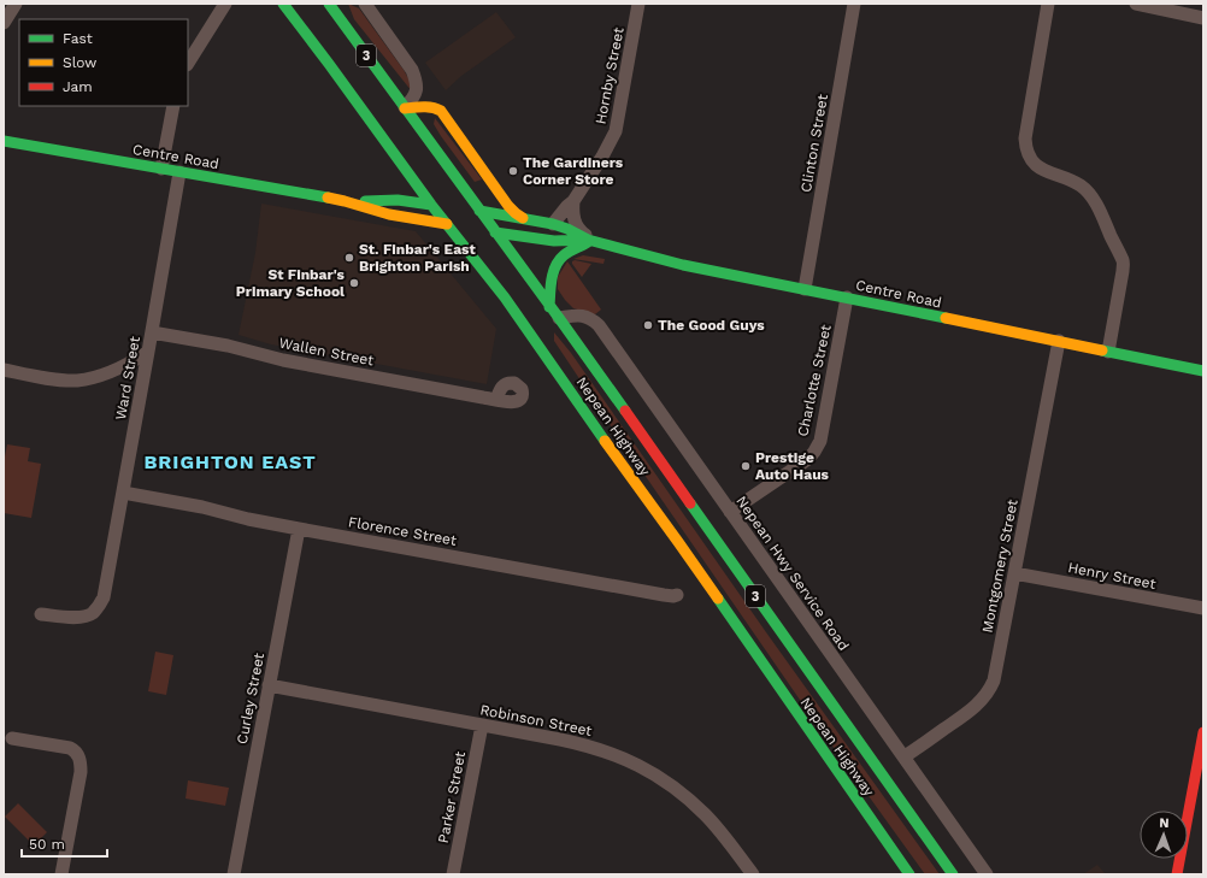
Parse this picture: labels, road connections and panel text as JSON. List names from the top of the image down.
{
  "streets": {
    "main road": ["3", "Centre Road", "Nepean Highway"],
    "street": [
      "Hornby Street",
      "Clinton Street",
      "Wallen Street",
      "Ward Street",
      "Charlotte Street",
      "Florence Street",
      "Montgomery Street",
      "Nepean Hwy Service Road",
      "Henry Street",
      "Curley Street",
      "Robinson Street",
      "Parker Street"
    ]
  },
  "crossings": [
    ["Hornby Street", "Centre Road"],
    ["Clinton Street", "Centre Road"],
    ["Centre Road", "Ward Street"],
    ["Centre Road", "Charlotte Street"],
    ["Centre Road", "Nepean Highway"],
    ["Centre Road", "Montgomery Street"],
    ["Wallen Street", "Ward Street"],
    ["Ward Street", "Florence Street"],
    ["Charlotte Street", "Nepean Hwy Service Road"],
    ["Nepean Highway", "Nepean Hwy Service Road"],
    ["Florence Street", "Curley Street"],
    ["Montgomery Street", "Nepean Hwy Service Road"],
    ["Montgomery Street", "Henry Street"],
    ["Curley Street", "Robinson Street"],
    ["Robinson Street", "Parker Street"]
  ],
  "districts": ["BRIGHTON EAST"],
  "places": [
    "The Gardiners Corner Store",
    "St. Finbar's East Brighton Parish",
    "St Finbar's Primary School",
    "The Good Guys",
    "Prestige Auto Haus"
  ],
  "legend": ["Fast", "Slow", "Jam"],
  "scale_bar": "50 m",
  "north": "top"
}
